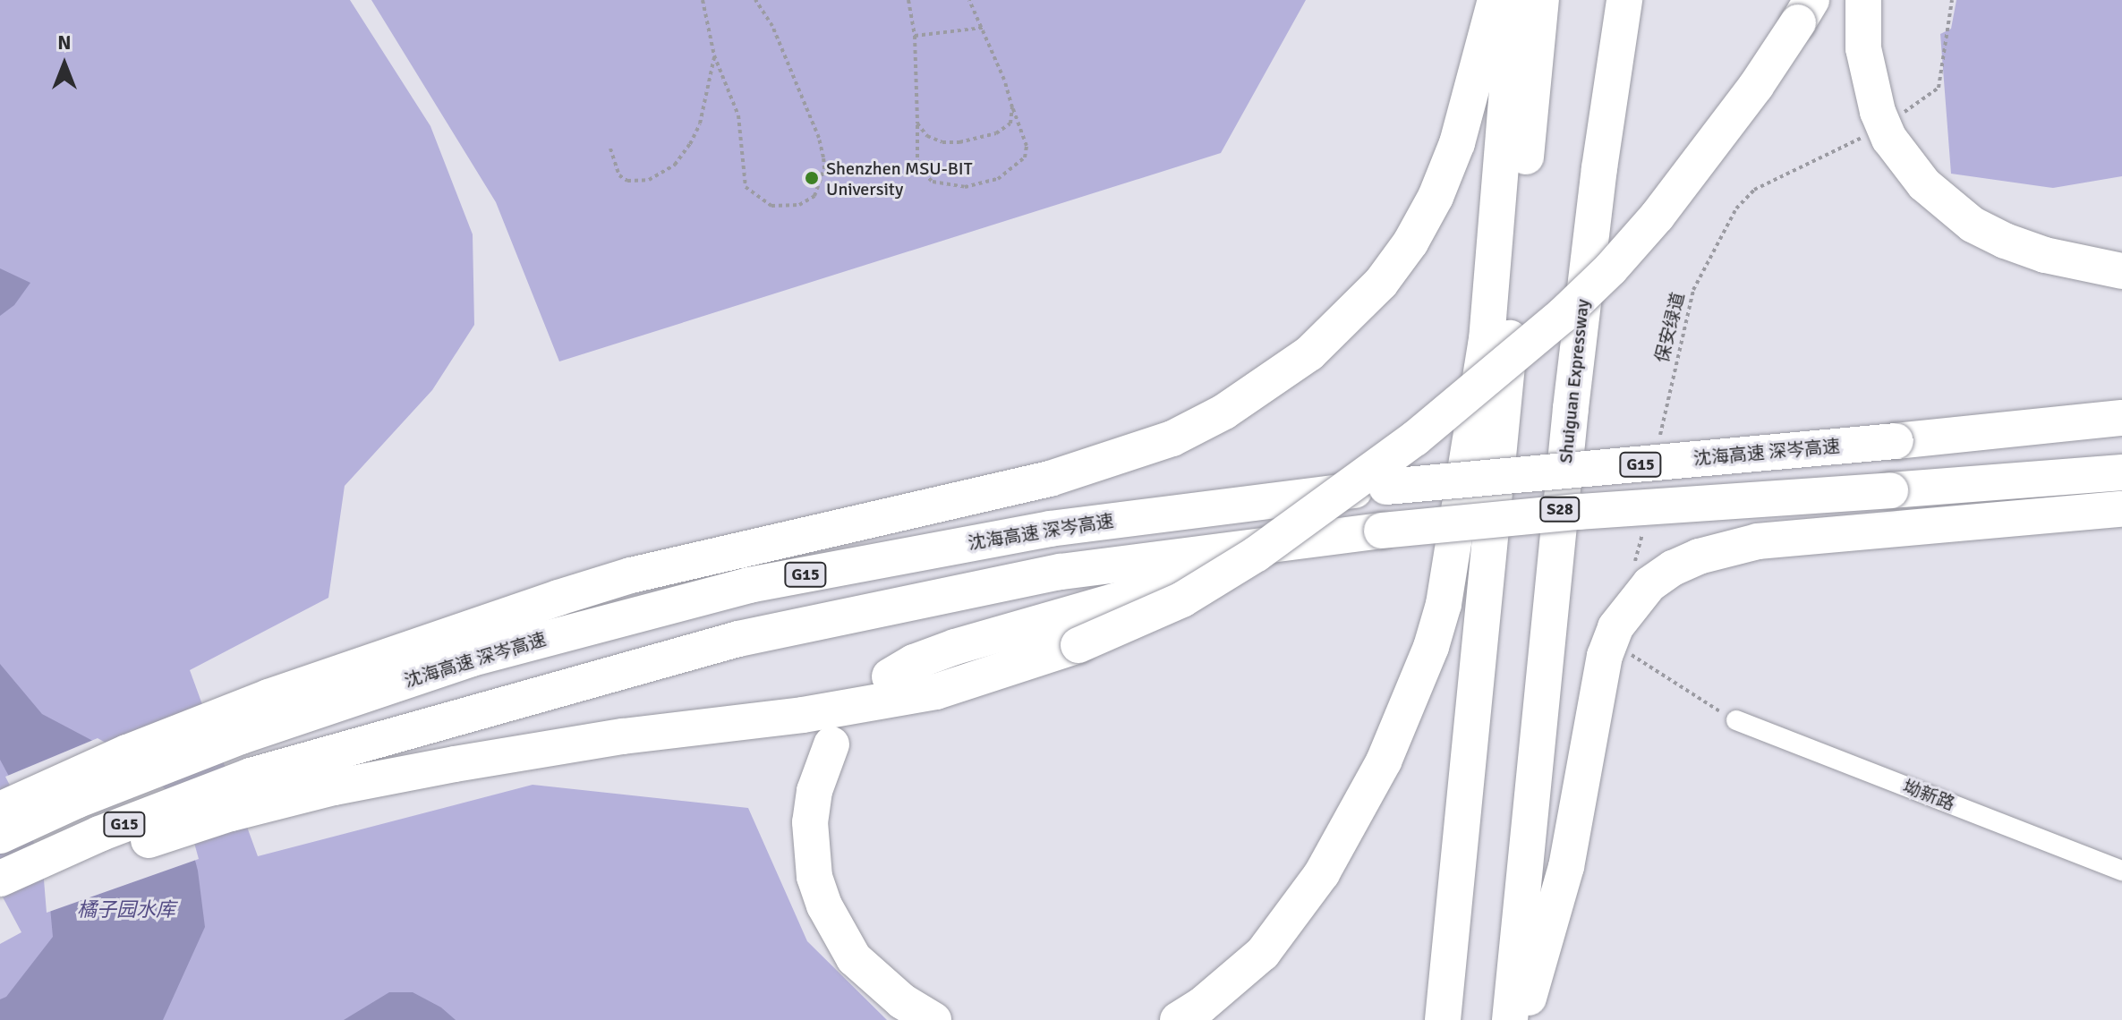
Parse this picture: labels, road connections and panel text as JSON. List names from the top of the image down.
{
  "streets": {
    "highway": [
      "Shuiguan Expressway",
      "沈海高速 深岑高速",
      "G15",
      "S28"
    ],
    "street": ["坳新路"],
    "path": ["保安绿道"]
  },
  "water": ["橘子园水库"],
  "places": ["Shenzhen MSU-BIT University"],
  "north": "top"
}
